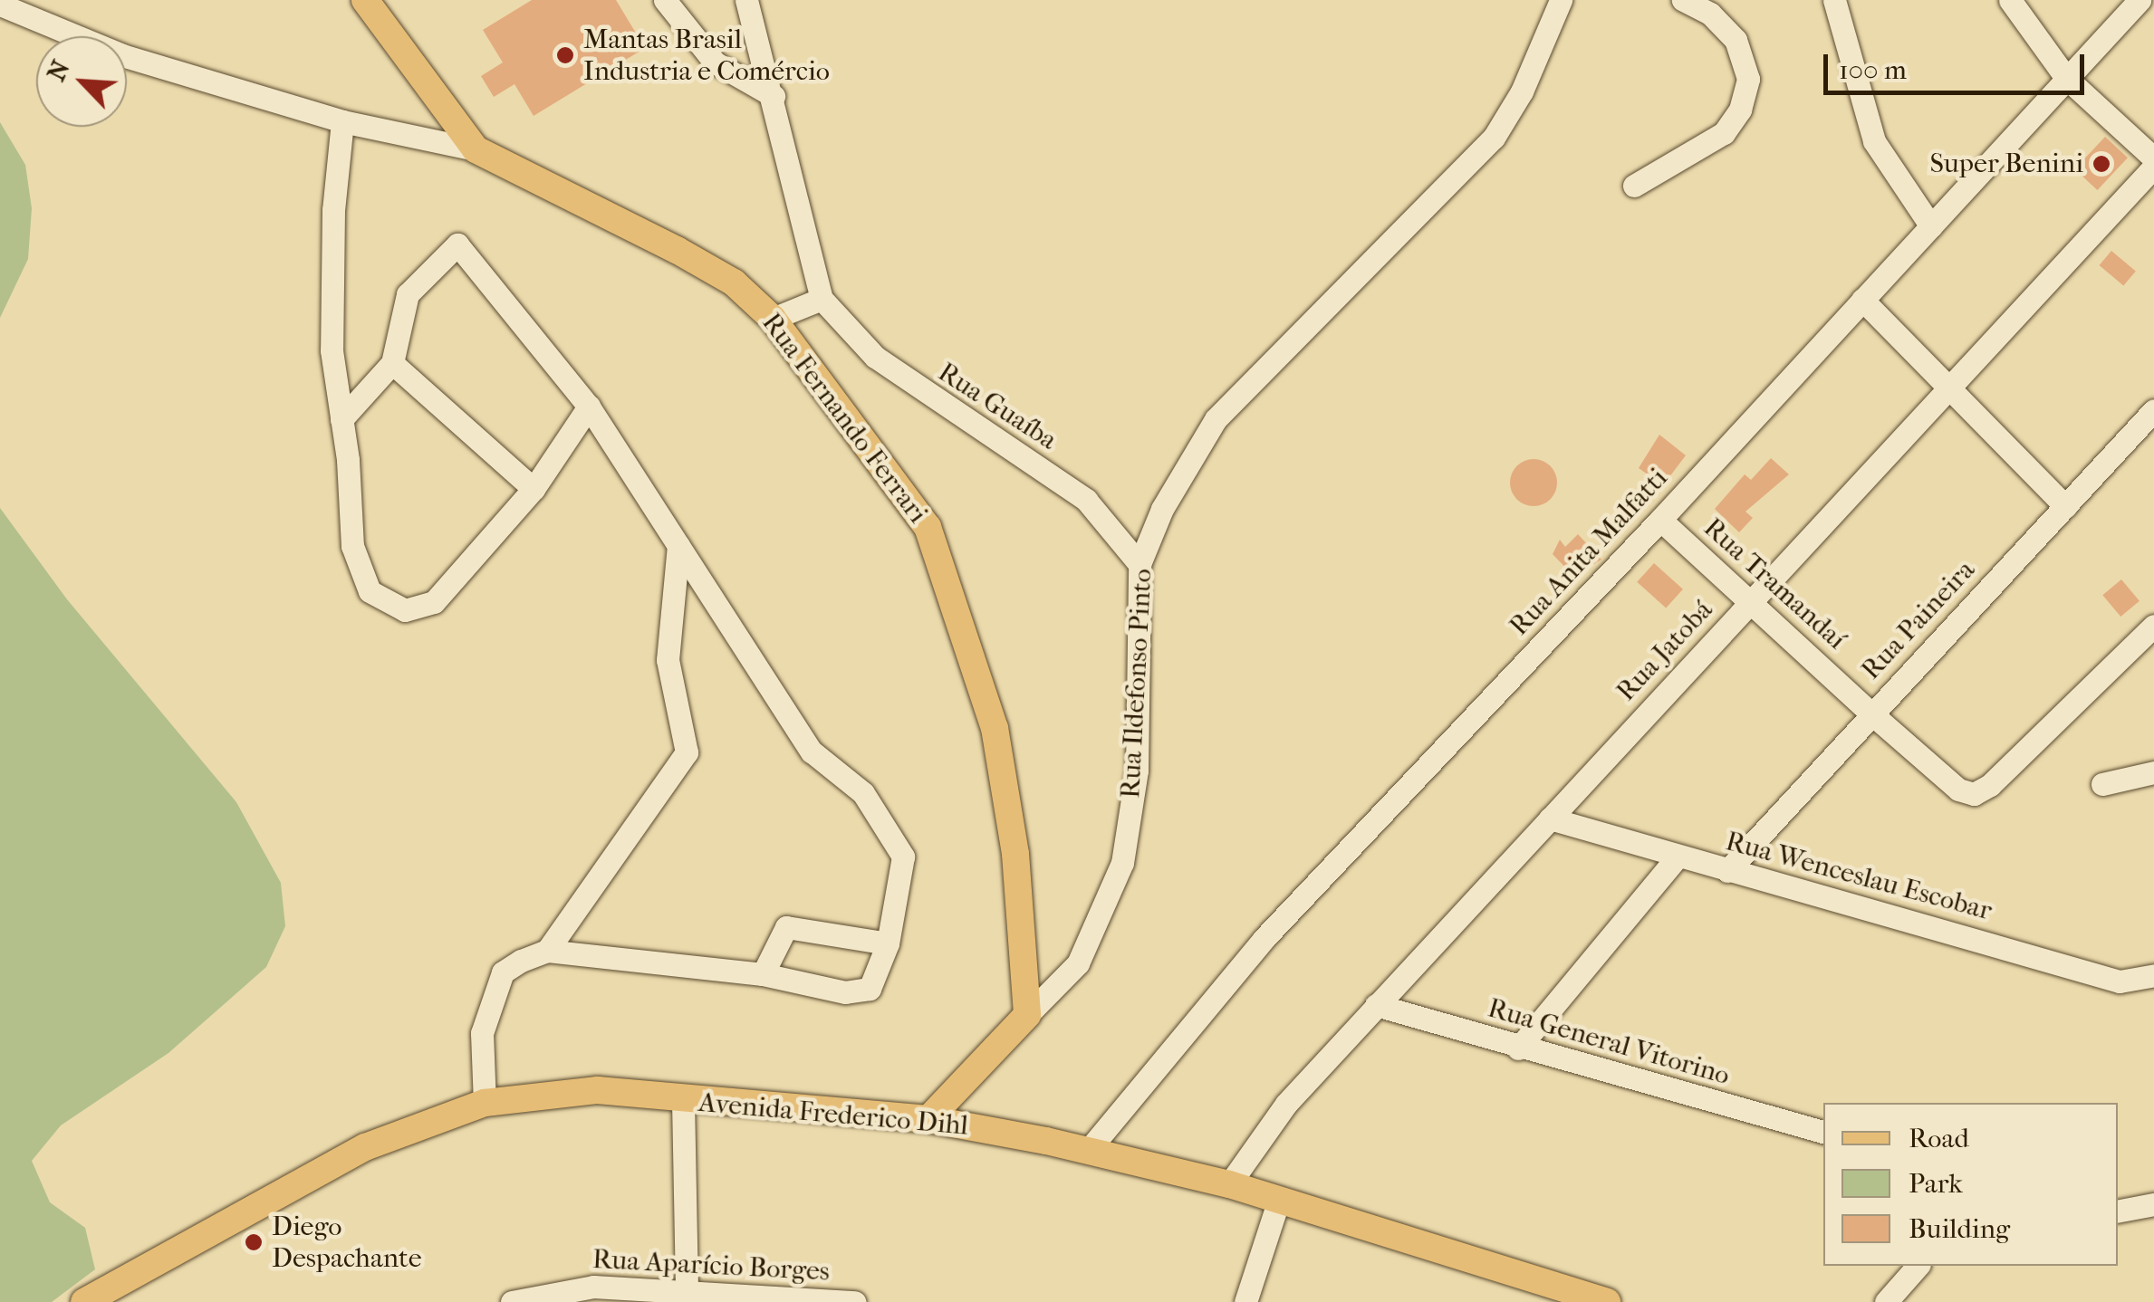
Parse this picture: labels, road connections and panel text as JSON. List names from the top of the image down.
{
  "streets": {
    "main road": ["Rua Fernando Ferrari", "Rua Ildefonso Pinto", "Avenida Frederico Dihl"],
    "street": [
      "Rua Guaíba",
      "Rua Anita Malfatti",
      "Rua Tramandaí",
      "Rua Paineira",
      "Rua Jatobá",
      "Rua Wenceslau Escobar",
      "Rua General Vitorino",
      "Rua Aparício Borges"
    ]
  },
  "crossings": [
    ["Rua Guaíba", "Rua Ildefonso Pinto"],
    ["Rua Fernando Ferrari", "Rua Ildefonso Pinto"],
    ["Rua Anita Malfatti", "Rua Tramandaí"],
    ["Rua Anita Malfatti", "Avenida Frederico Dihl"],
    ["Rua Tramandaí", "Rua Paineira"],
    ["Rua Tramandaí", "Rua Jatobá"],
    ["Rua Paineira", "Rua Wenceslau Escobar"],
    ["Rua Jatobá", "Rua Wenceslau Escobar"],
    ["Rua Jatobá", "Rua General Vitorino"],
    ["Rua Jatobá", "Avenida Frederico Dihl"],
    ["Rua Ildefonso Pinto", "Avenida Frederico Dihl"]
  ],
  "places": ["Mantas Brasil Industria e Comércio", "Super Benini", "Diego Despachante"],
  "legend": ["Road", "Park", "Building"],
  "scale_bar": "100 m",
  "north": "top left"
}
